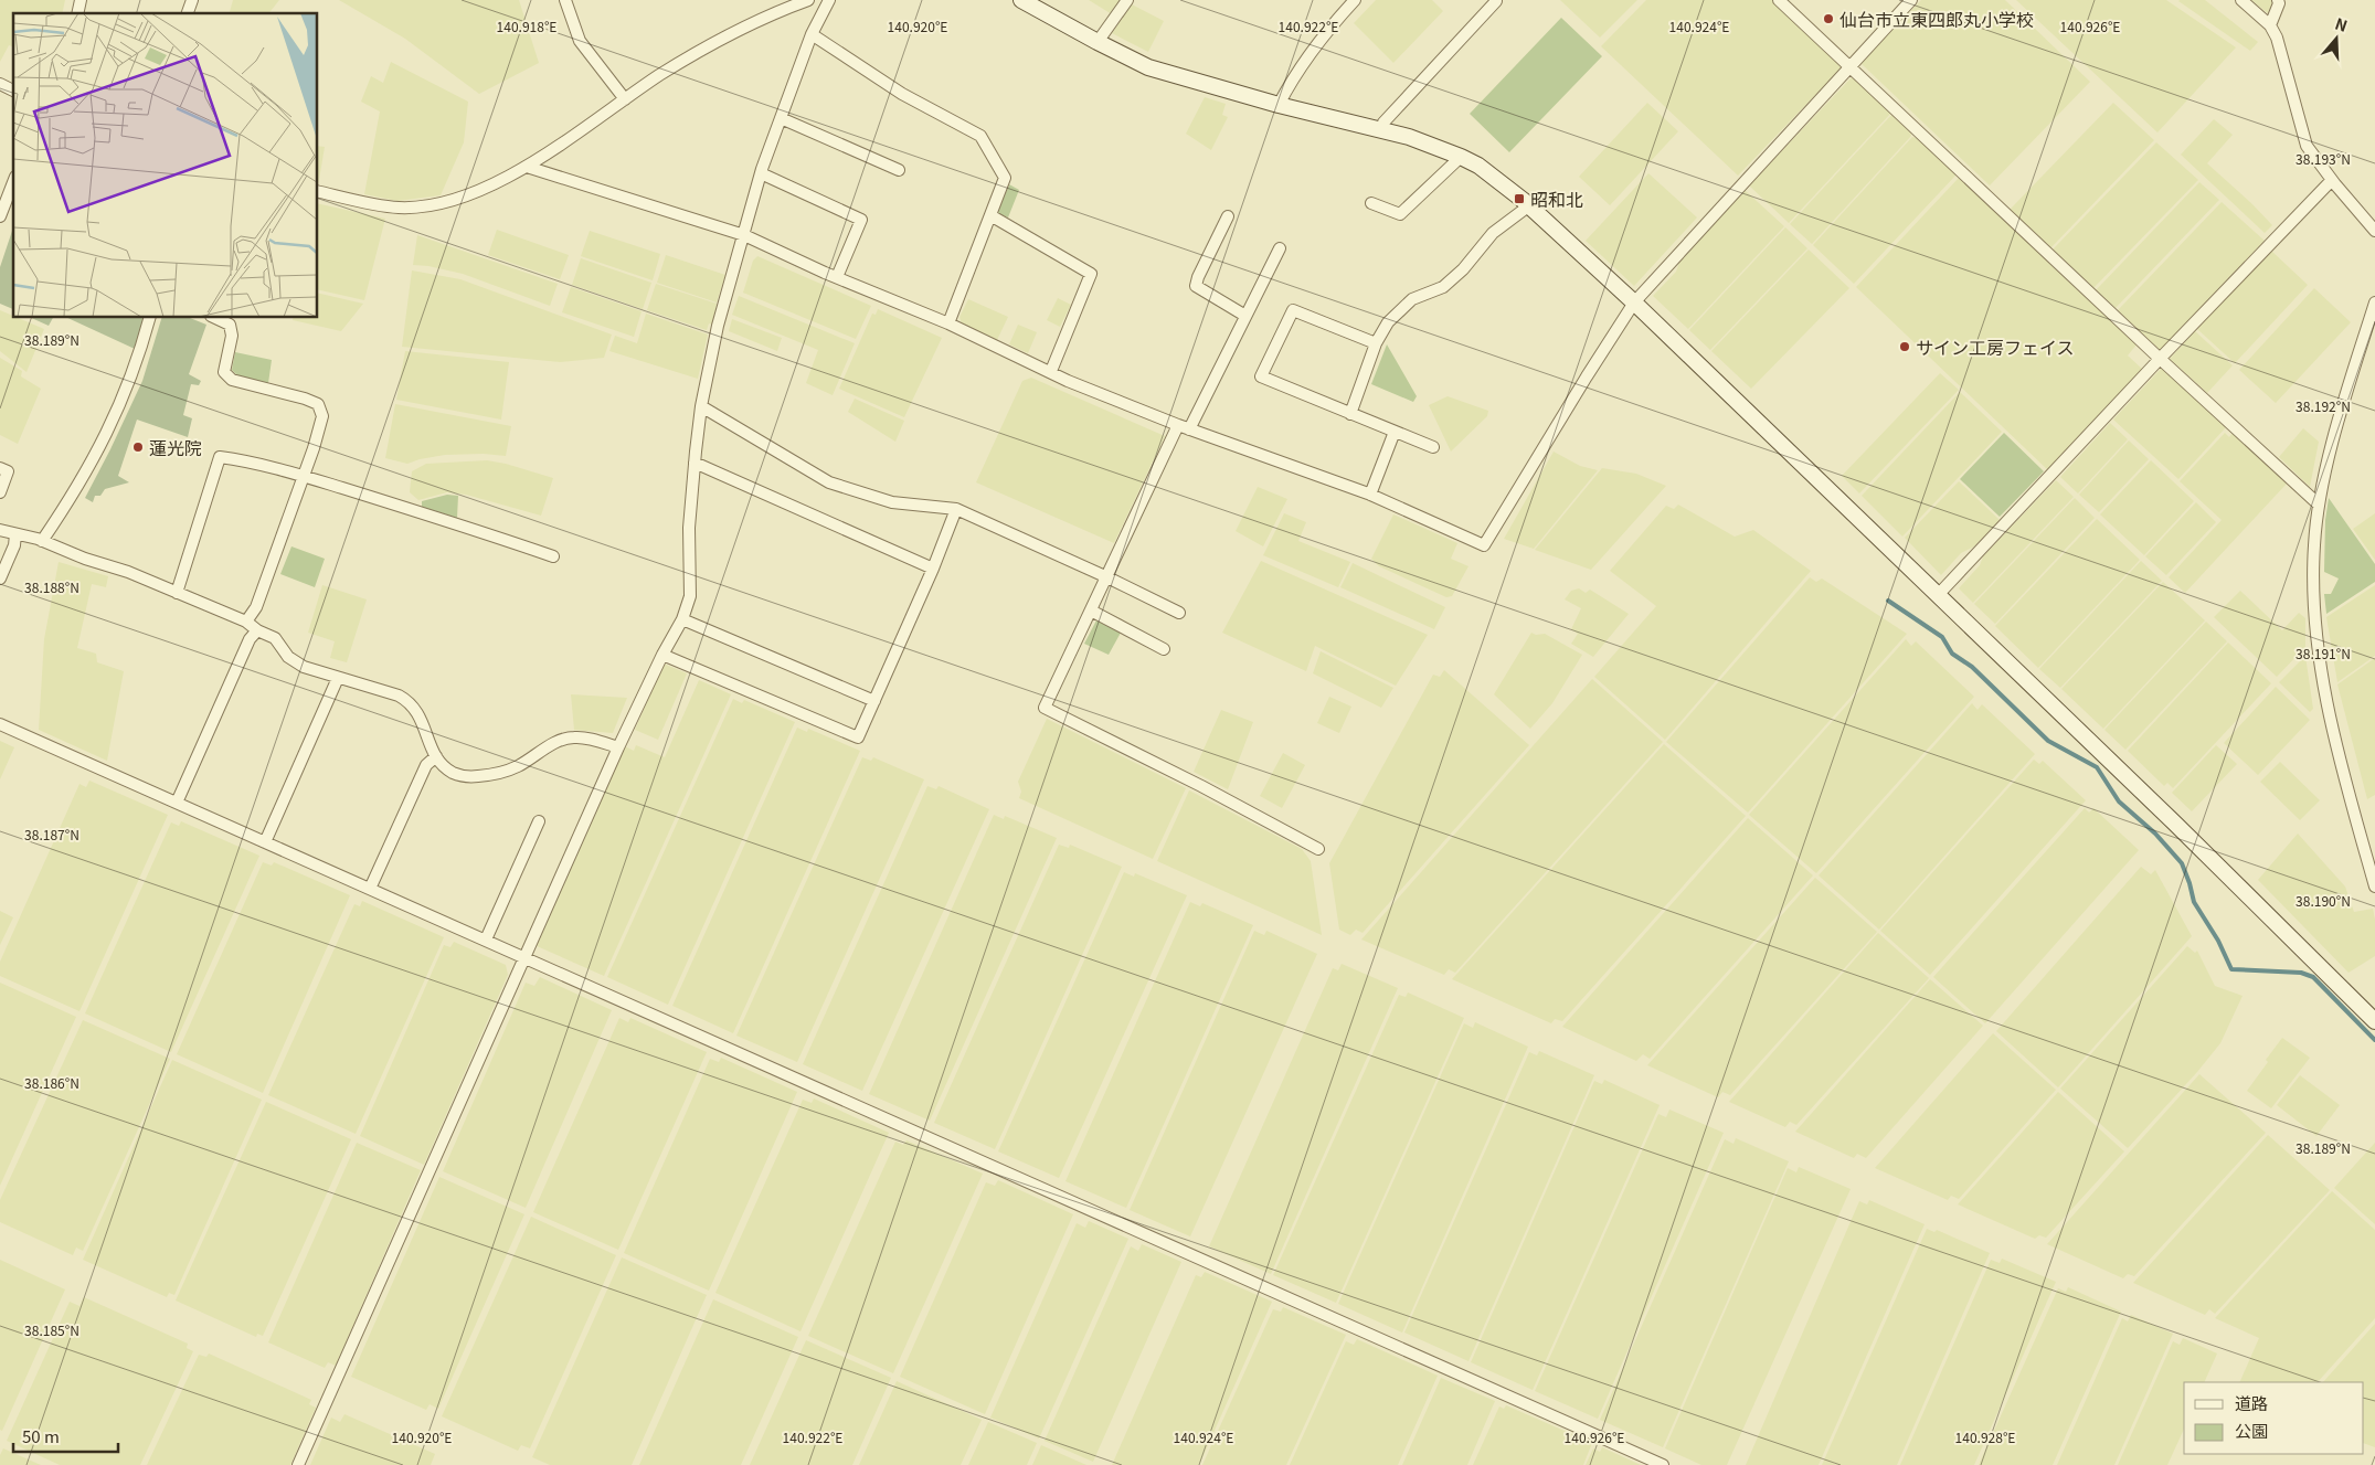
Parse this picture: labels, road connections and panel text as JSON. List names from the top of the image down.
{
  "places": {
    "other": ["仙台市立東四郎丸小学校", "サイン工房フェイス", "蓮光院"],
    "transit": ["昭和北"]
  },
  "legend": ["道路", "公園"],
  "scale_bar": "50 m",
  "north": "top",
  "coordinates": [
    "140.918°E",
    "140.920°E",
    "140.922°E",
    "140.924°E",
    "140.926°E",
    "38.193°N",
    "38.189°N",
    "38.192°N",
    "38.188°N",
    "38.191°N",
    "38.187°N",
    "38.190°N",
    "38.186°N",
    "38.185°N",
    "140.928°E"
  ]
}
